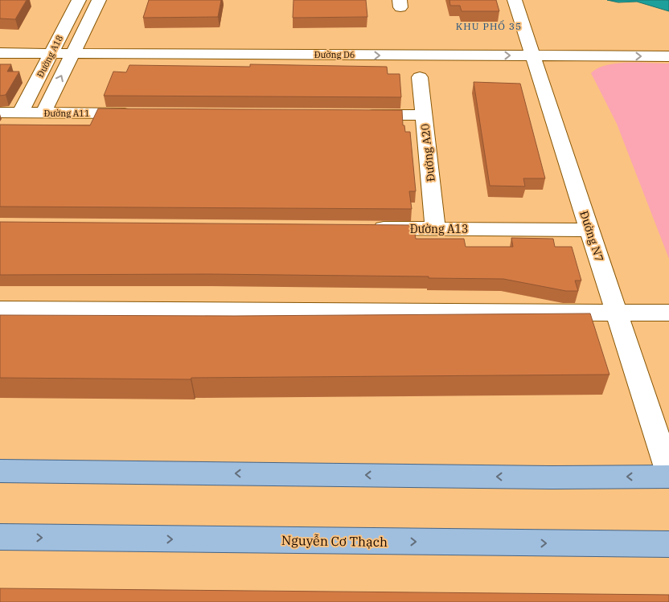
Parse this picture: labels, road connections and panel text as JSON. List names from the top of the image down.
{
  "streets": {
    "main road": ["Nguyễn Cơ Thạch"],
    "street": [
      "Đường D6",
      "Đường A18",
      "Đường A11",
      "Đường A20",
      "Đường A13",
      "Đường N7"
    ]
  },
  "crossings": [
    ["Đường D6", "Đường A18"],
    ["Đường D6", "Đường N7"],
    ["Đường A18", "Đường A11"],
    ["Đường A20", "Đường A13"],
    ["Đường A13", "Đường N7"]
  ],
  "districts": ["KHU PHỐ 35"]
}
